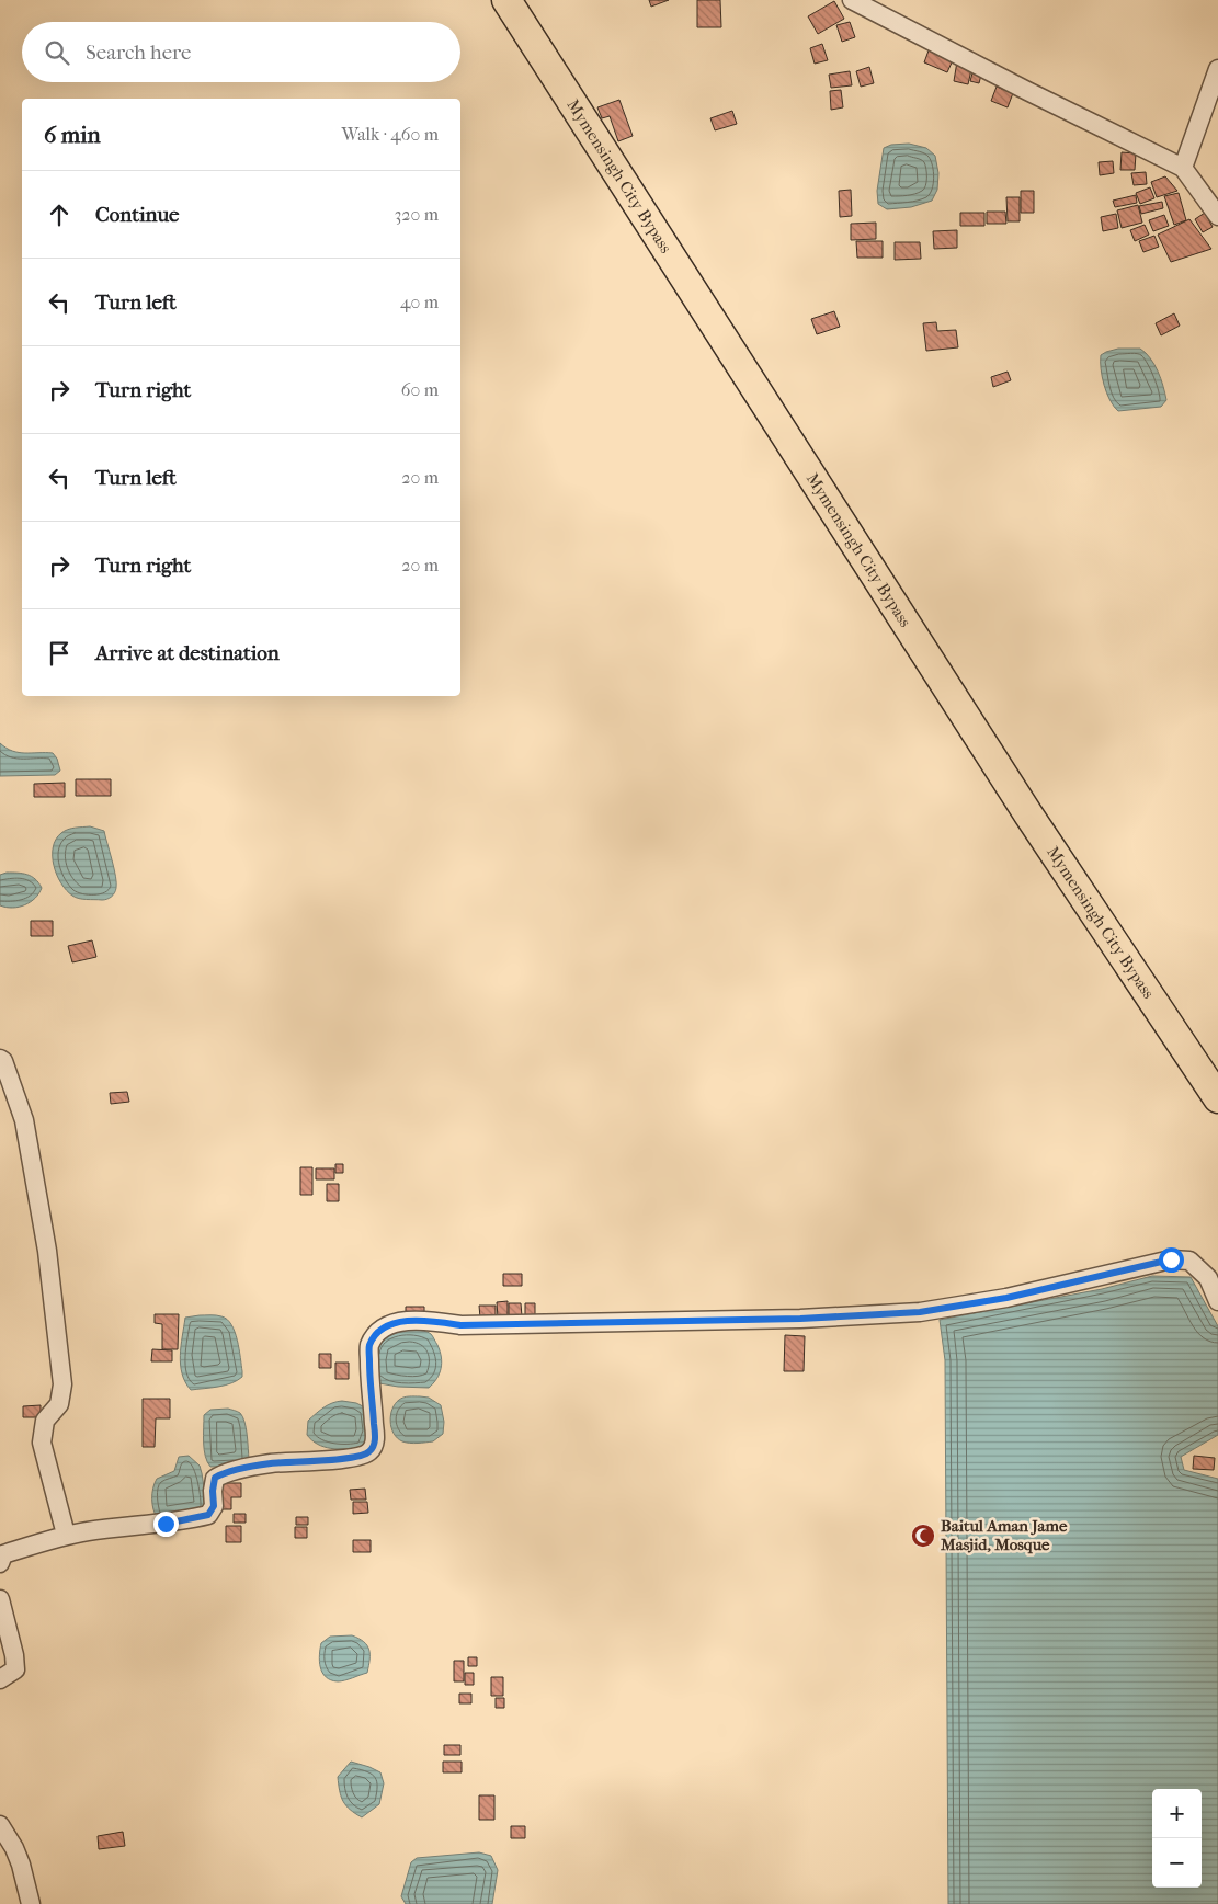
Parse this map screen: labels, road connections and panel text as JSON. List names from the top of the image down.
{
  "streets": {
    "highway": ["Mymensingh City Bypass"]
  },
  "places": {
    "mosque": ["Baitul Aman Jame Masjid, Mosque"]
  },
  "page": {
    "search": "Search here",
    "heading": ["6 min", "Walk · 460 m"],
    "list": [
      ["Continue", "320 m"],
      ["Turn left", "40 m"],
      ["Turn right", "60 m"],
      ["Turn left", "20 m"],
      ["Turn right", "20 m"],
      "Arrive at destination"
    ],
    "map_buttons": ["+", "−"]
  }
}
